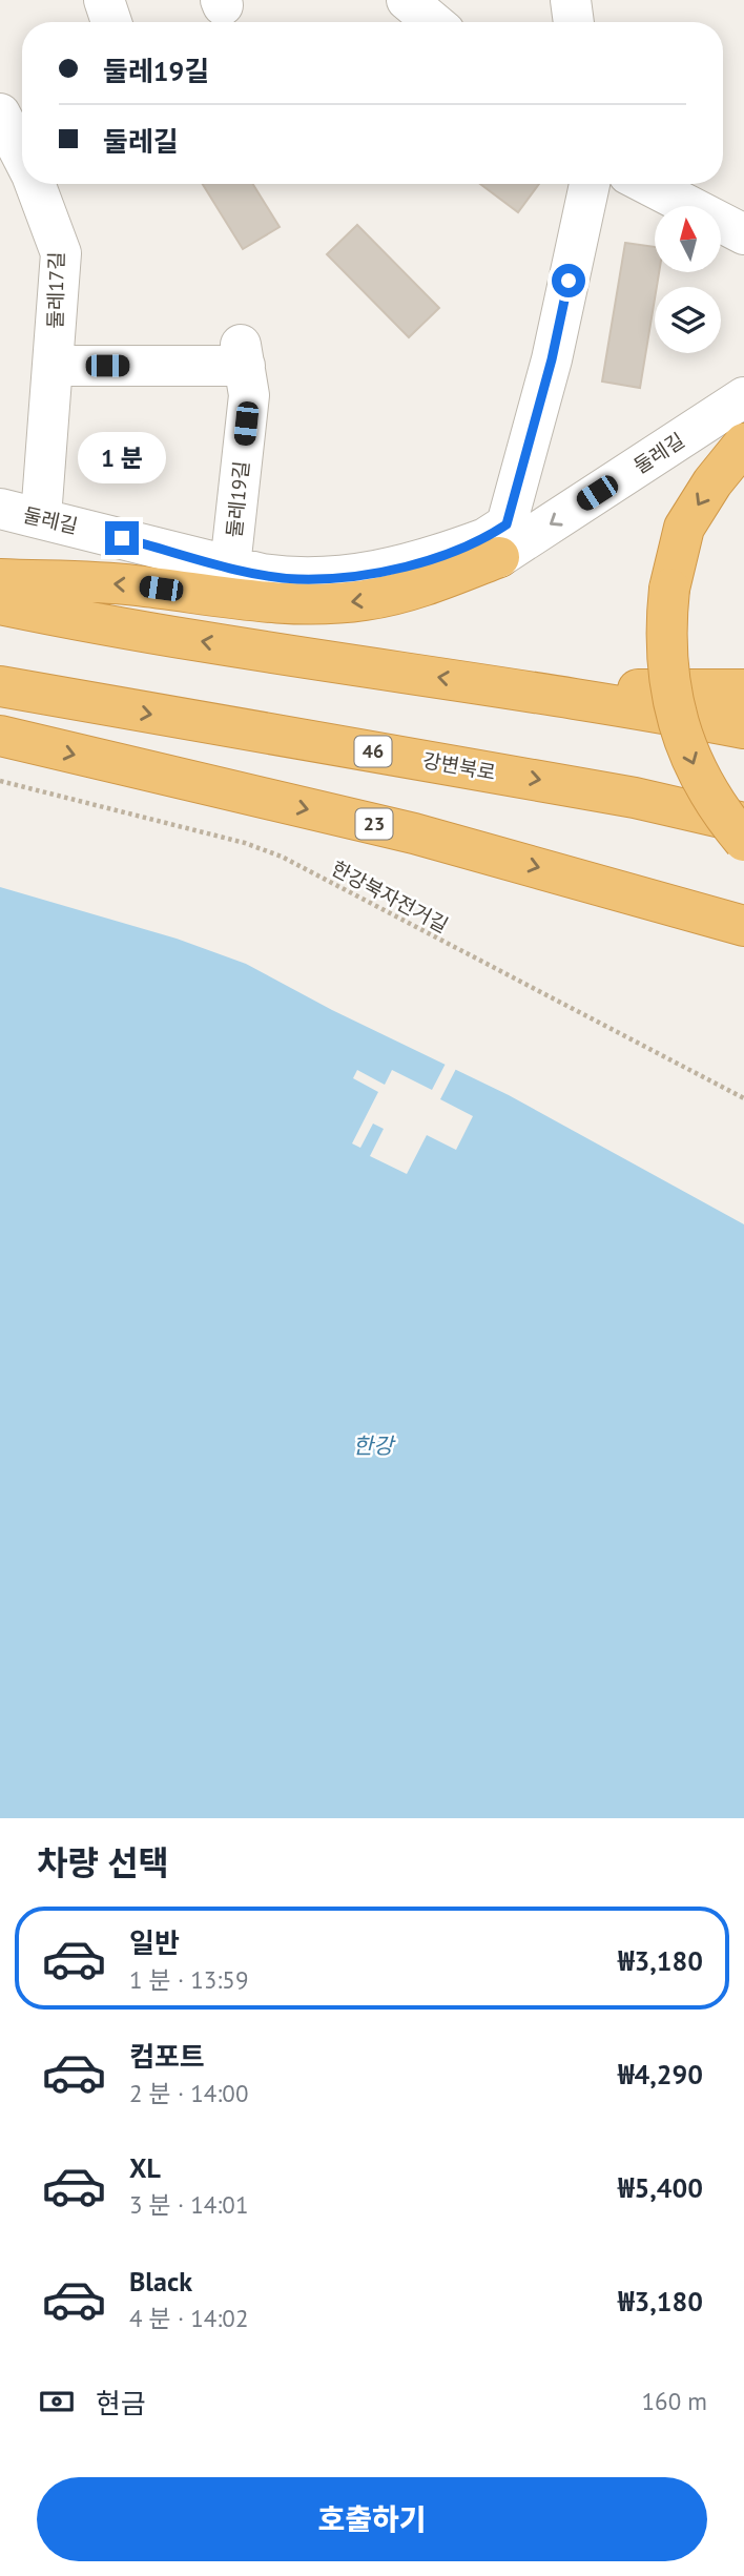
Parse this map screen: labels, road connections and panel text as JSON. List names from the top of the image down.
{
  "streets": {
    "highway": ["46", "강변북로", "23"],
    "street": ["둘레17길", "둘레길", "둘레19길"],
    "path": ["한강북자전거길"]
  },
  "crossings": [
    ["둘레17길", "둘레길"],
    ["둘레17길", "둘레19길"],
    ["둘레길", "둘레19길"]
  ],
  "one_way": ["둘레길"],
  "water": ["한강"],
  "north": "top",
  "page": {
    "banner": ["둘레19길", "둘레길"],
    "bubble": "1 분",
    "heading": "차량 선택",
    "list": [
      {
        "name": "일반",
        "note": "1 분 · 13:59",
        "value": "₩3,180"
      },
      {
        "name": "컴포트",
        "note": "2 분 · 14:00",
        "value": "₩4,290"
      },
      {
        "name": "XL",
        "note": "3 분 · 14:01",
        "value": "₩5,400"
      },
      {
        "name": "Black",
        "note": "4 분 · 14:02",
        "value": "₩3,180"
      }
    ],
    "pay": ["현금", "160 m"],
    "buttons": "호출하기"
  }
}
